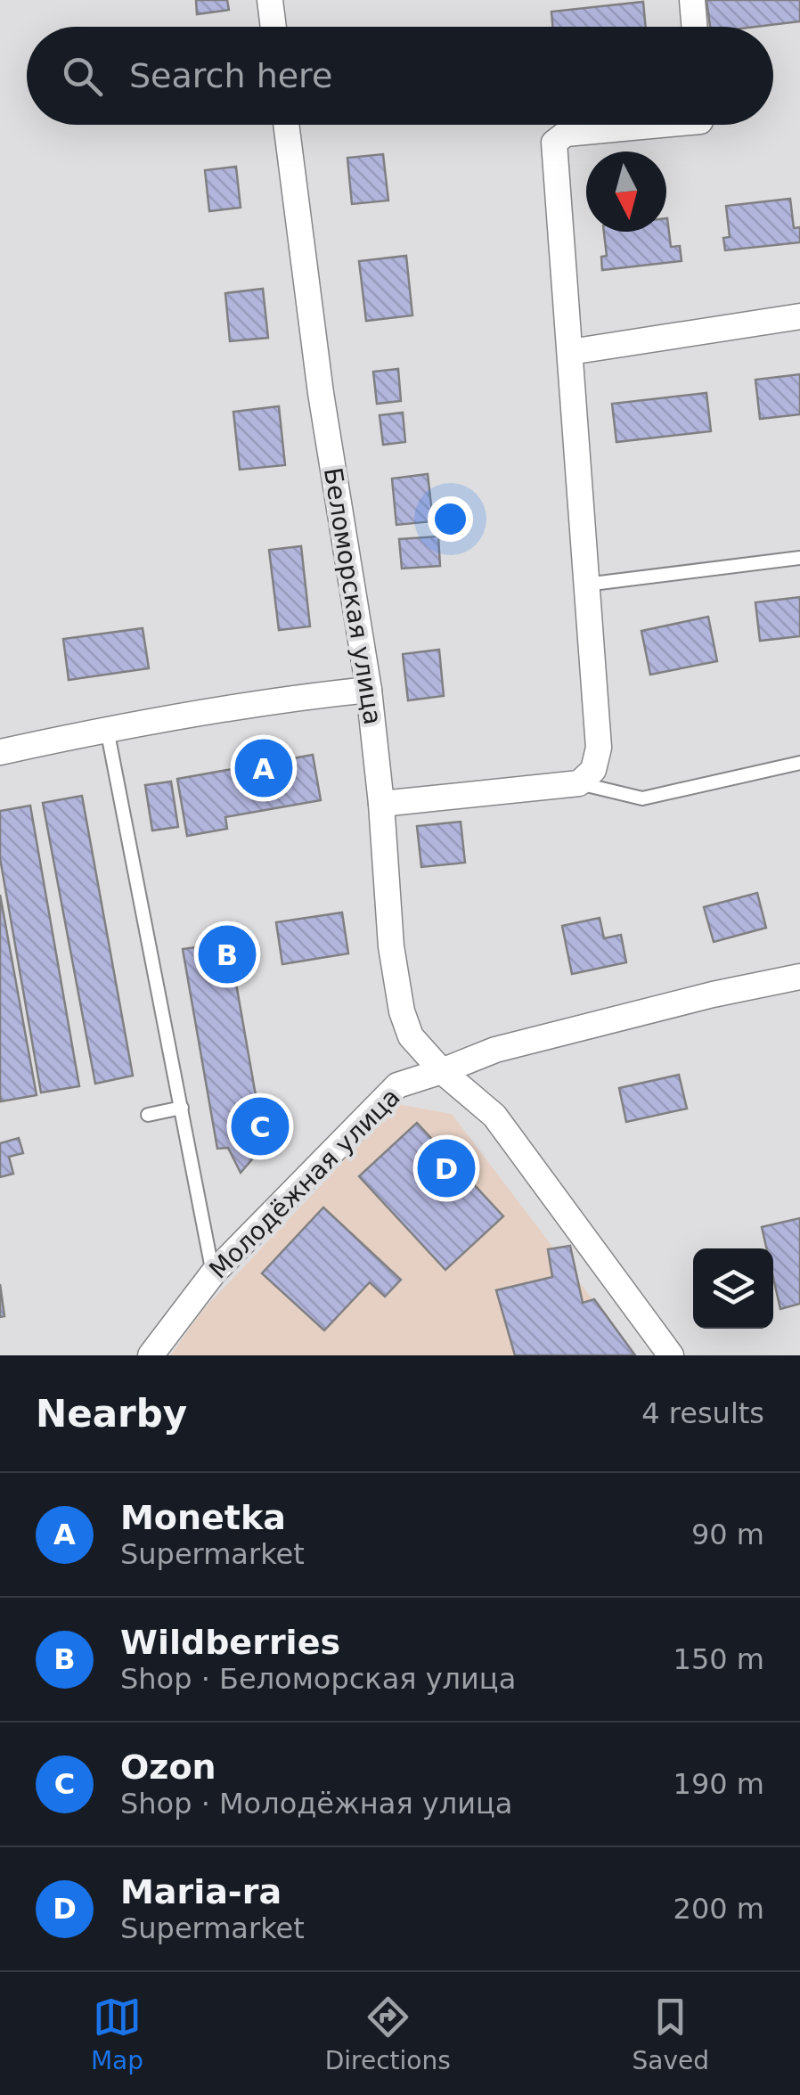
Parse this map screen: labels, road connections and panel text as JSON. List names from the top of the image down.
{
  "streets": {
    "street": ["Беломорская улица", "Молодёжная улица"]
  },
  "crossings": [
    ["Беломорская улица", "Молодёжная улица"]
  ],
  "north": "bottom",
  "page": {
    "search": "Search here",
    "pins": [
      "A",
      "B",
      "C",
      "D"
    ],
    "heading": ["Nearby", "4 results"],
    "list": [
      {
        "mark": "A",
        "name": "Monetka",
        "note": "Supermarket",
        "value": "90 m"
      },
      {
        "mark": "B",
        "name": "Wildberries",
        "note": "Shop · Беломорская улица",
        "value": "150 m"
      },
      {
        "mark": "C",
        "name": "Ozon",
        "note": "Shop · Молодёжная улица",
        "value": "190 m"
      },
      {
        "mark": "D",
        "name": "Maria-ra",
        "note": "Supermarket",
        "value": "200 m"
      }
    ],
    "nav": ["Map", "Directions", "Saved"]
  }
}
